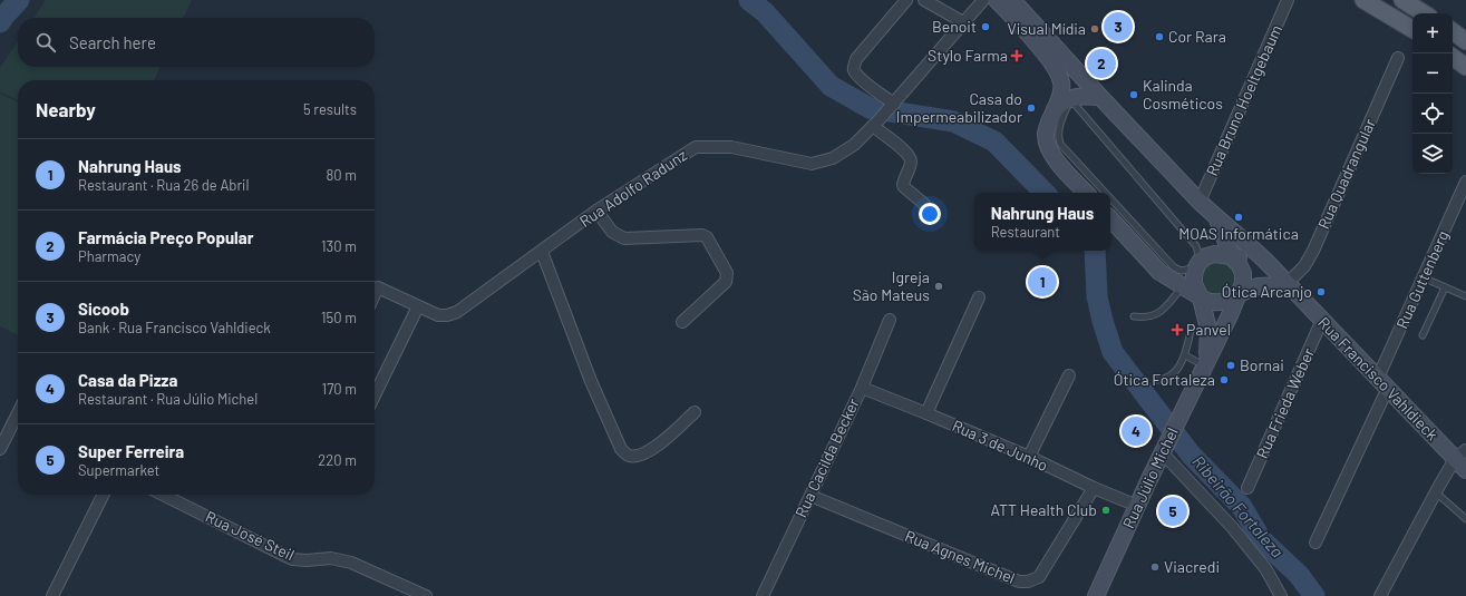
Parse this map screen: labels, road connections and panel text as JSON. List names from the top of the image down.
{
  "streets": {
    "main road": ["Rua Francisco Vahldieck", "Rua Júlio Michel"],
    "street": [
      "Rua Bruno Hoeltgebaum",
      "Rua Quadrangular",
      "Rua Adolfo Radunz",
      "Rua Guttenberg",
      "Rua Frieda Weber",
      "Rua 3 de Junho",
      "Rua Cacilda Becker",
      "Rua José Steil",
      "Rua Agnes Michel"
    ]
  },
  "crossings": [
    ["Rua Bruno Hoeltgebaum", "Rua Francisco Vahldieck"],
    ["Rua Quadrangular", "Rua Francisco Vahldieck"],
    ["Rua Guttenberg", "Rua Francisco Vahldieck"],
    ["Rua Francisco Vahldieck", "Rua Frieda Weber"],
    ["Rua Francisco Vahldieck", "Rua Júlio Michel"],
    ["Rua 3 de Junho", "Rua Cacilda Becker"],
    ["Rua 3 de Junho", "Rua Júlio Michel"],
    ["Rua 3 de Junho", "Rua Agnes Michel"],
    ["Rua Cacilda Becker", "Rua Agnes Michel"]
  ],
  "water": ["Ribeirão Fortaleza"],
  "places": {
    "other": [
      "Benoit",
      "Visual Mídia",
      "Cor Rara",
      "Kalinda Cosméticos",
      "Casa do Impermeabilizador",
      "MOAS Informática",
      "Igreja São Mateus",
      "Ótica Arcanjo",
      "Bornai",
      "Ótica Fortaleza",
      "ATT Health Club",
      "Viacredi"
    ],
    "health": ["Stylo Farma", "Panvel"]
  },
  "page": {
    "pins": [
      "3",
      "2",
      "1",
      "4",
      "5"
    ],
    "map_buttons": ["+", "−"],
    "search": "Search here",
    "heading": ["Nearby", "5 results"],
    "list": [
      {
        "mark": "1",
        "name": "Nahrung Haus",
        "note": "Restaurant · Rua 26 de Abril",
        "value": "80 m"
      },
      {
        "mark": "2",
        "name": "Farmácia Preço Popular",
        "note": "Pharmacy",
        "value": "130 m"
      },
      {
        "mark": "3",
        "name": "Sicoob",
        "note": "Bank · Rua Francisco Vahldieck",
        "value": "150 m"
      },
      {
        "mark": "4",
        "name": "Casa da Pizza",
        "note": "Restaurant · Rua Júlio Michel",
        "value": "170 m"
      },
      {
        "mark": "5",
        "name": "Super Ferreira",
        "note": "Supermarket",
        "value": "220 m"
      }
    ],
    "popup": ["Nahrung Haus", "Restaurant"]
  }
}
